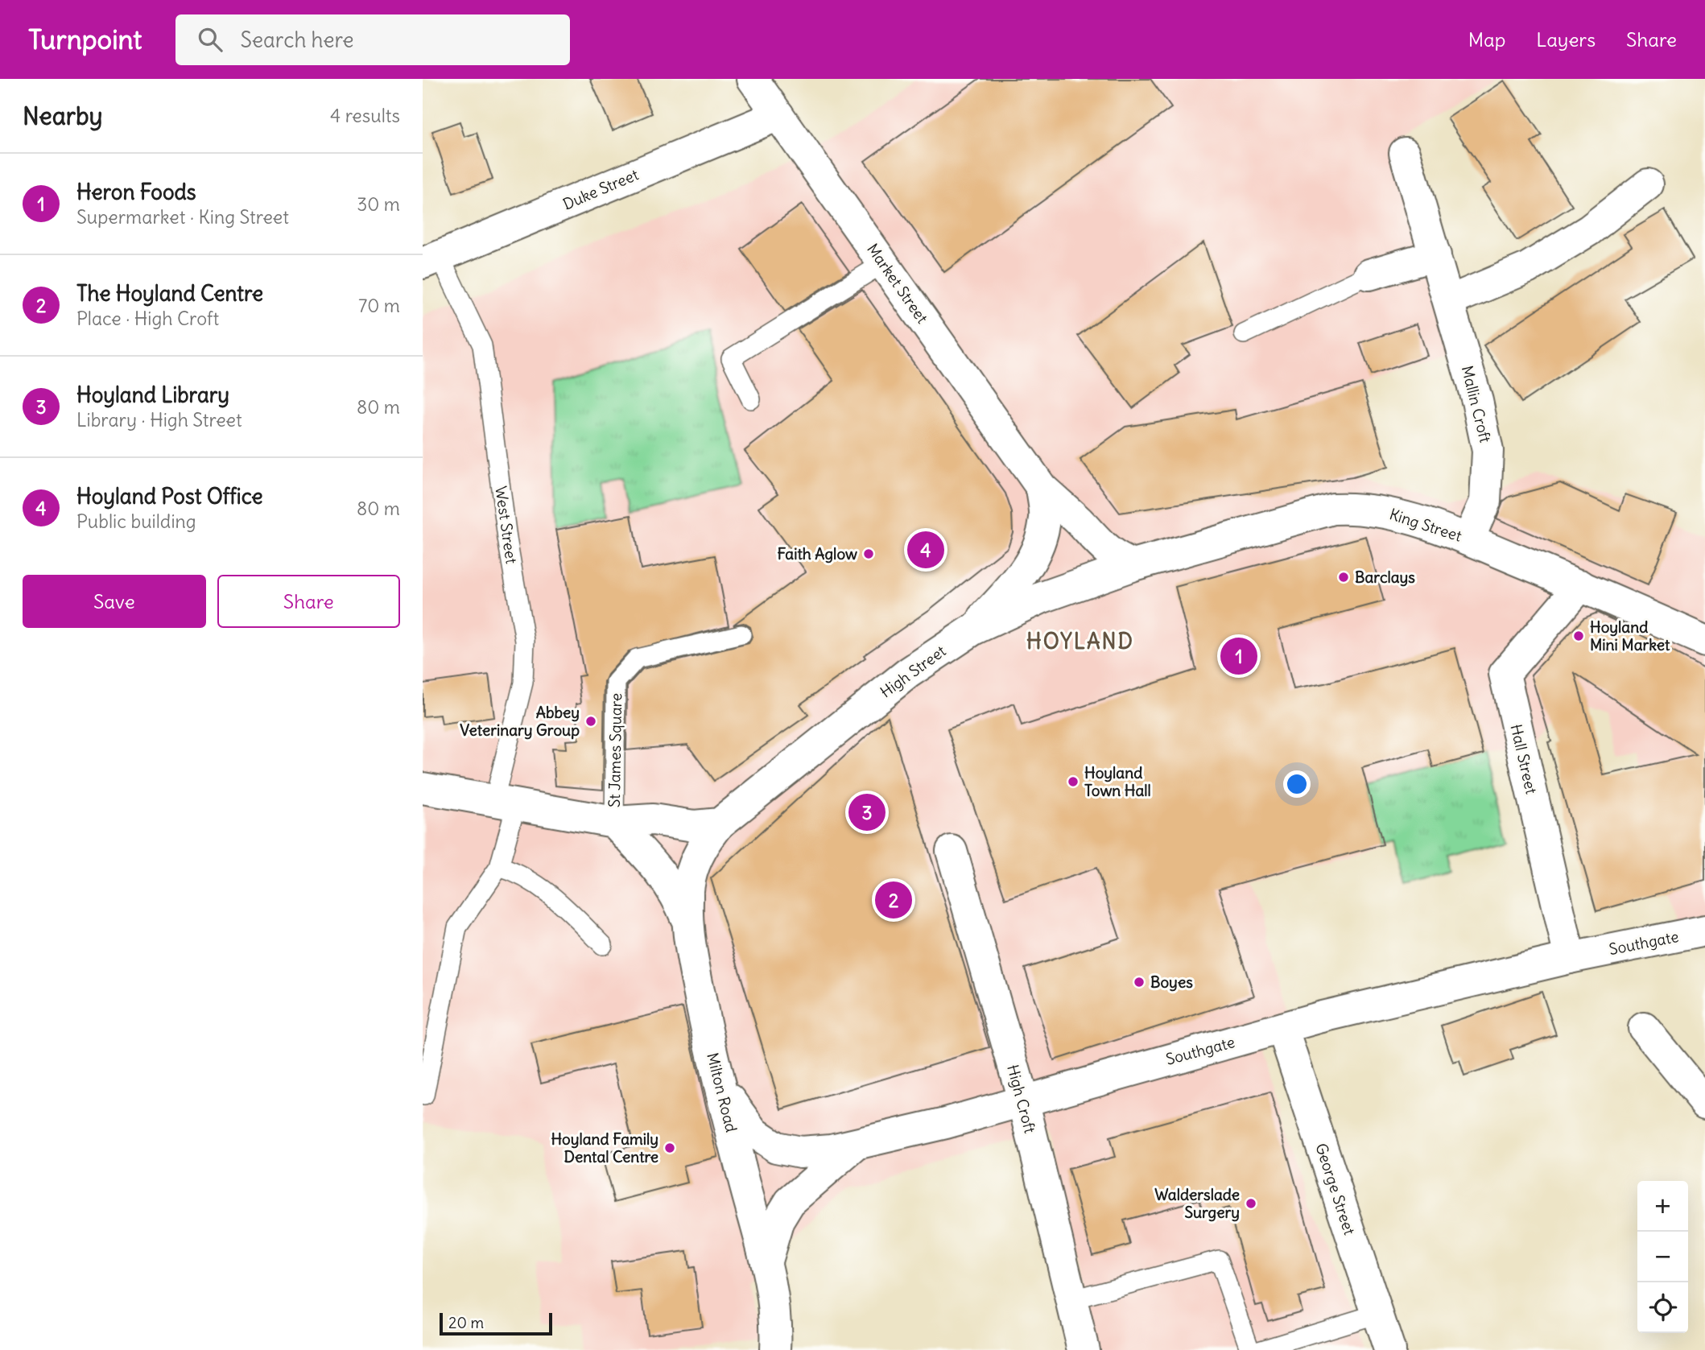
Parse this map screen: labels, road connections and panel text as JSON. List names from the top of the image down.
{
  "streets": {
    "street": [
      "Duke Street",
      "Market Street",
      "Mallin Croft",
      "King Street",
      "High Street",
      "Hall Street",
      "Southgate",
      "Milton Road",
      "High Croft",
      "George Street"
    ],
    "lane": ["West Street", "St James Square"]
  },
  "crossings": [
    ["Duke Street", "Market Street"],
    ["Duke Street", "West Street"],
    ["Market Street", "King Street"],
    ["Market Street", "High Street"],
    ["Mallin Croft", "King Street"],
    ["King Street", "High Street"],
    ["King Street", "Hall Street"],
    ["High Street", "Milton Road"],
    ["Hall Street", "Southgate"],
    ["Southgate", "Milton Road"],
    ["Southgate", "High Croft"],
    ["Southgate", "George Street"]
  ],
  "districts": ["HOYLAND"],
  "places": [
    "Faith Aglow",
    "Barclays",
    "Hoyland Mini Market",
    "Abbey Veterinary Group",
    "Hoyland Town Hall",
    "Boyes",
    "Hoyland Family Dental Centre",
    "Walderslade Surgery"
  ],
  "scale_bar": "20 m",
  "page": {
    "header": "Turnpoint",
    "search": "Search here",
    "nav": ["Map", "Layers", "Share"],
    "heading": ["Nearby", "4 results"],
    "list": [
      {
        "mark": "1",
        "name": "Heron Foods",
        "note": "Supermarket · King Street",
        "value": "30 m"
      },
      {
        "mark": "2",
        "name": "The Hoyland Centre",
        "note": "Place · High Croft",
        "value": "70 m"
      },
      {
        "mark": "3",
        "name": "Hoyland Library",
        "note": "Library · High Street",
        "value": "80 m"
      },
      {
        "mark": "4",
        "name": "Hoyland Post Office",
        "note": "Public building",
        "value": "80 m"
      }
    ],
    "pins": [
      "4",
      "1",
      "3",
      "2"
    ],
    "buttons": ["Save", "Share"],
    "map_buttons": ["+", "−"],
    "scale": "20 m"
  }
}
